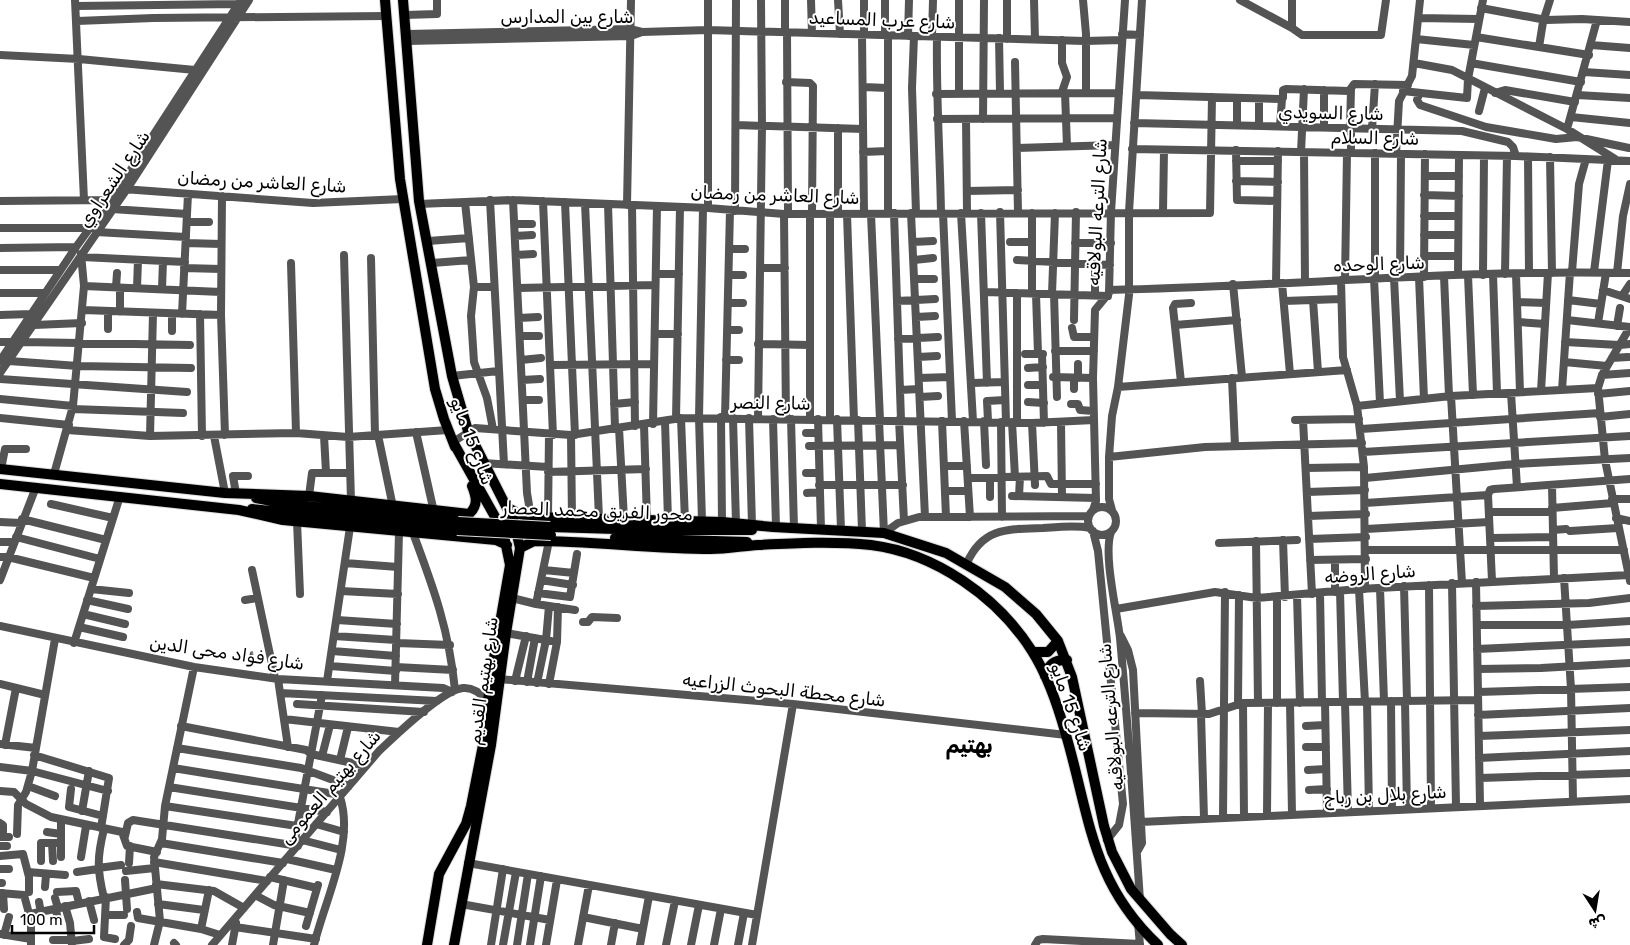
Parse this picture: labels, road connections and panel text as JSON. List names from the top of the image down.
{
  "streets": {
    "main road": ["شارع 15 مايو", "محور الفريق محمد العصار", "شارع بهتيم القديم"],
    "street": [
      "شارع بين المدارس",
      "شارع عرب المساعيد",
      "شارع السويدي",
      "شارع السلام",
      "شارع الشعراوي",
      "شارع العاشر من رمضان",
      "شارع الترعه البولاقيه",
      "شارع الوحده",
      "شارع النصر",
      "شارع الروضه",
      "شارع فؤاد محى الدين",
      "شارع محطة البحوث الزراعيه",
      "شارع بهتيم العمومى",
      "شارع بلال بن رباح"
    ]
  },
  "crossings": [
    ["شارع بين المدارس", "شارع عرب المساعيد"],
    ["شارع بين المدارس", "شارع 15 مايو"],
    ["شارع عرب المساعيد", "شارع الترعه البولاقيه"],
    ["شارع السويدي", "شارع السلام"],
    ["شارع السويدي", "شارع الترعه البولاقيه"],
    ["شارع السلام", "شارع العاشر من رمضان"],
    ["شارع السلام", "شارع الترعه البولاقيه"],
    ["شارع الشعراوي", "شارع العاشر من رمضان"],
    ["شارع العاشر من رمضان", "شارع الترعه البولاقيه"],
    ["شارع العاشر من رمضان", "شارع 15 مايو"],
    ["شارع الترعه البولاقيه", "شارع الوحده"],
    ["شارع الترعه البولاقيه", "شارع النصر"],
    ["شارع الترعه البولاقيه", "شارع 15 مايو"],
    ["شارع الترعه البولاقيه", "شارع الروضه"],
    ["شارع النصر", "شارع 15 مايو"],
    ["شارع النصر", "شارع بهتيم القديم"],
    ["شارع 15 مايو", "محور الفريق محمد العصار"],
    ["شارع 15 مايو", "شارع بهتيم القديم"],
    ["شارع 15 مايو", "شارع محطة البحوث الزراعيه"],
    ["شارع فؤاد محى الدين", "شارع بهتيم العمومى"],
    ["شارع بهتيم القديم", "شارع محطة البحوث الزراعيه"]
  ],
  "districts": ["بهتيم"],
  "scale_bar": "100 m",
  "north": "bottom"
}
